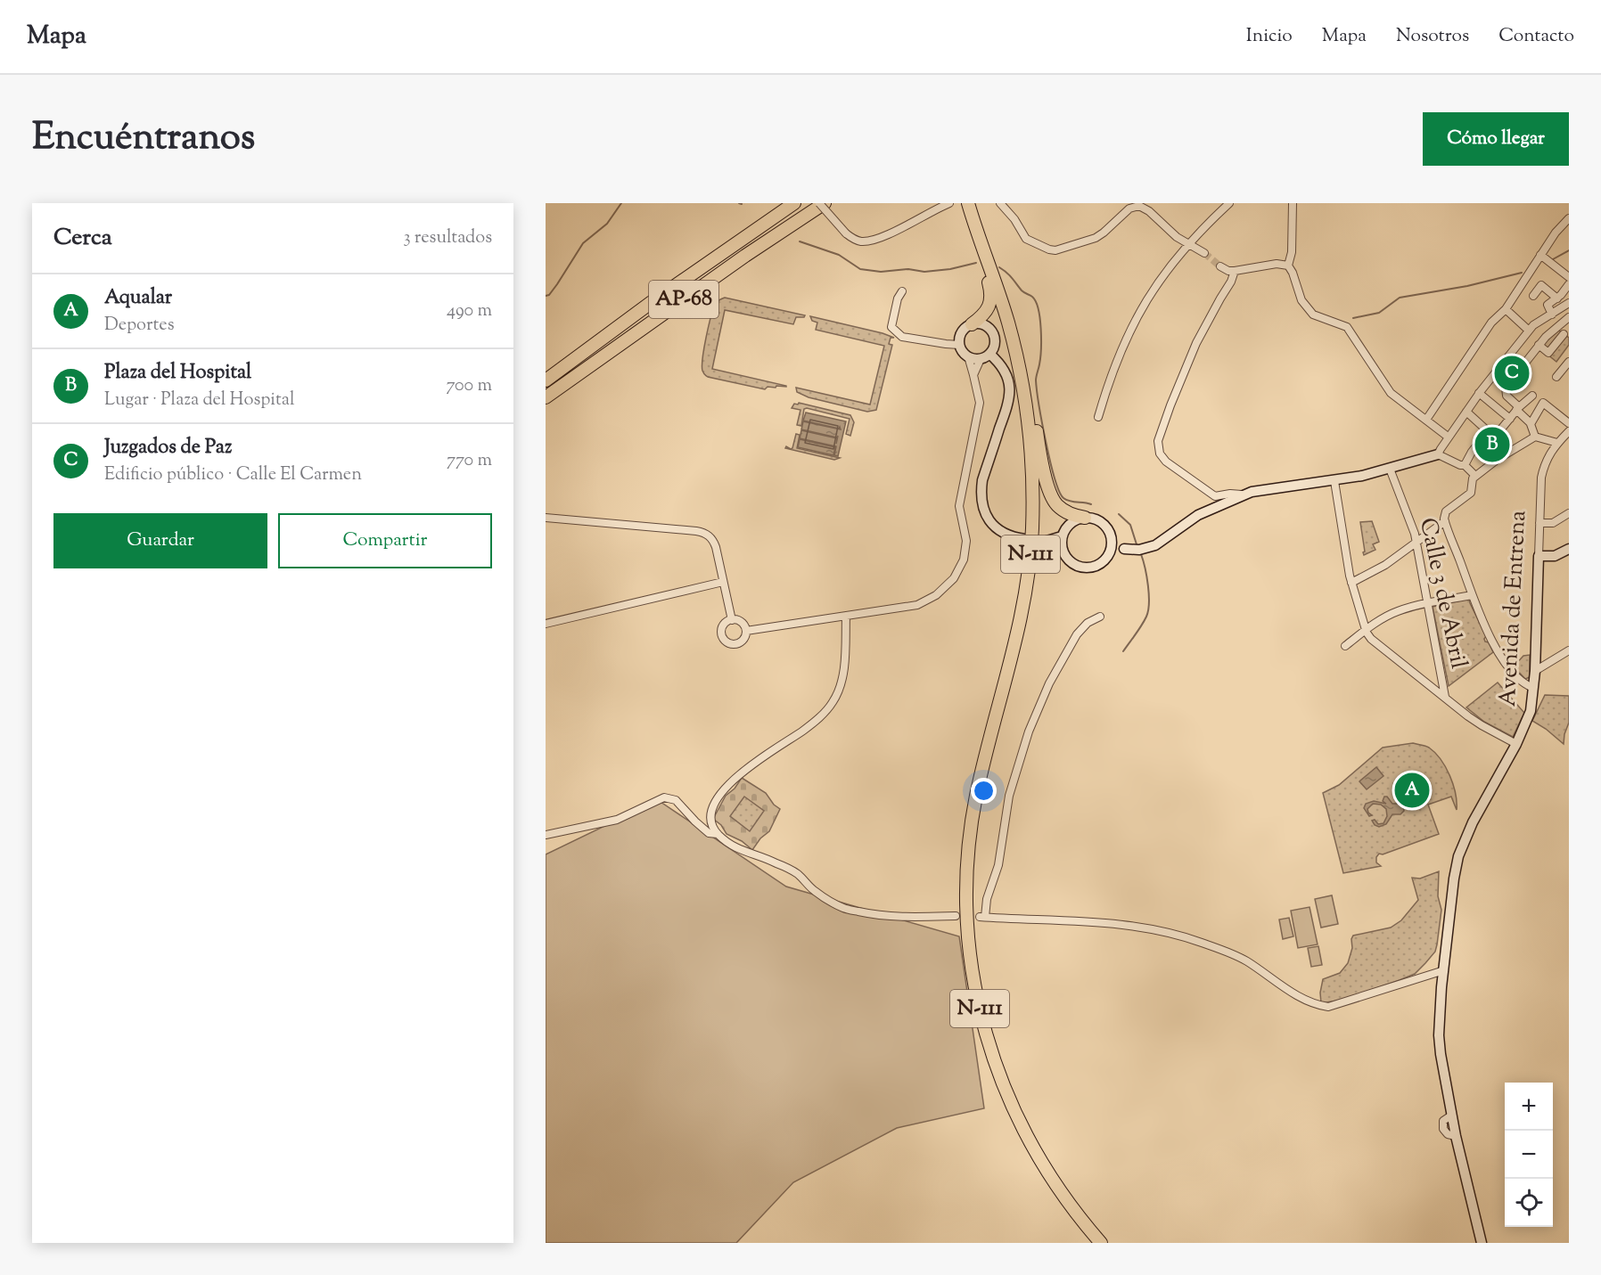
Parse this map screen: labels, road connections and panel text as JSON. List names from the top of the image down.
{
  "streets": {
    "highway": ["AP-68", "N-111"],
    "street": ["Calle 3 de Abril", "Avenida de Entrena"]
  },
  "page": {
    "header": "Mapa",
    "nav": [
      "Inicio",
      "Mapa",
      "Nosotros",
      "Contacto"
    ],
    "title": "Encuéntranos",
    "buttons": [
      "Cómo llegar",
      ["Guardar", "Compartir"]
    ],
    "heading": ["Cerca", "3 resultados"],
    "list": [
      {
        "mark": "A",
        "name": "Aqualar",
        "note": "Deportes",
        "value": "490 m"
      },
      {
        "mark": "B",
        "name": "Plaza del Hospital",
        "note": "Lugar · Plaza del Hospital",
        "value": "700 m"
      },
      {
        "mark": "C",
        "name": "Juzgados de Paz",
        "note": "Edificio público · Calle El Carmen",
        "value": "770 m"
      }
    ],
    "pins": ["C", "B", "A"],
    "map_buttons": ["+", "−"]
  }
}
